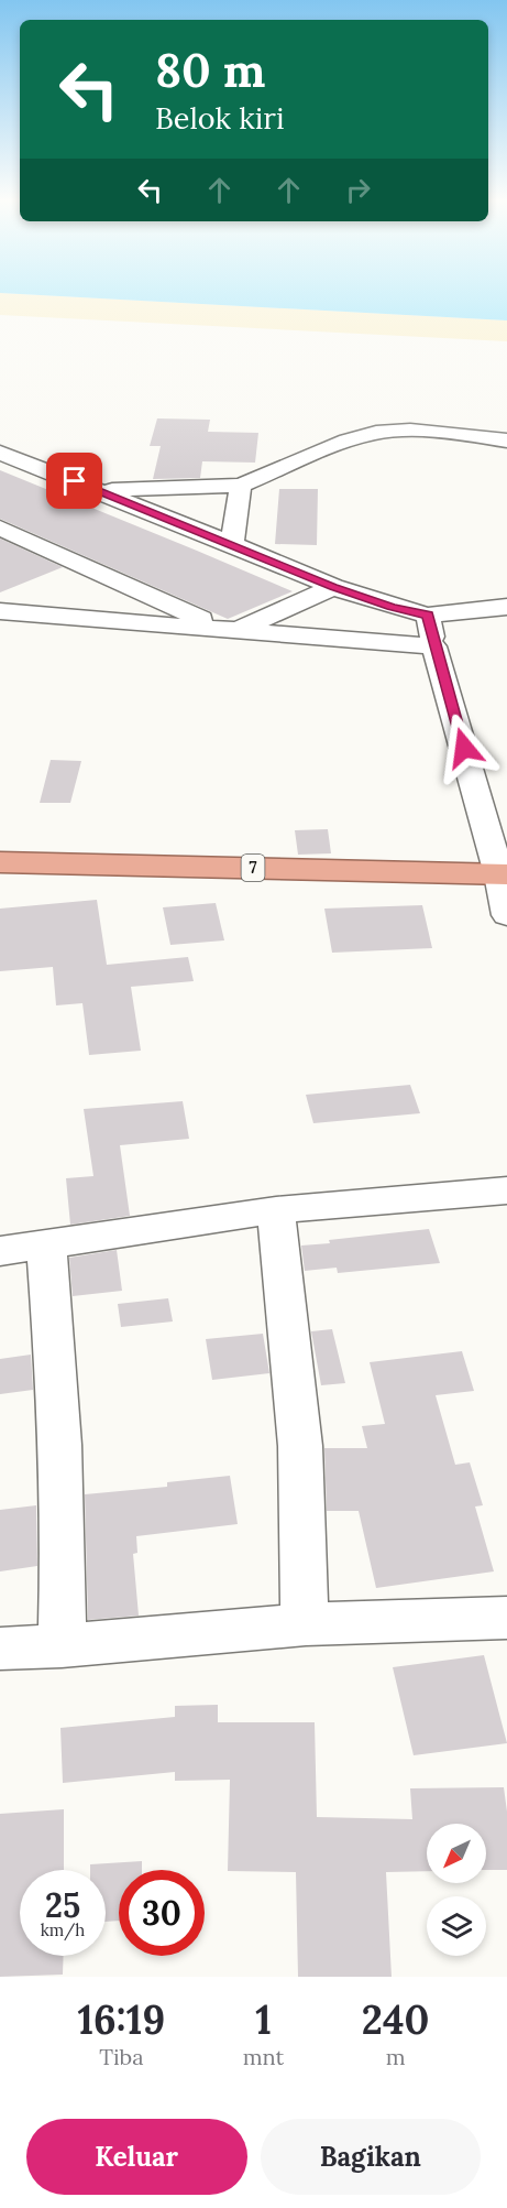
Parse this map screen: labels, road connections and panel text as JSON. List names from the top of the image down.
{
  "streets": {
    "highway": ["7"]
  },
  "north": "bottom left",
  "page": {
    "turn": ["80 m", "Belok kiri"],
    "speed": "25 km/h",
    "limit": "30",
    "eta": [
      "16:19",
      "Tiba",
      "1",
      "mnt",
      "240",
      "m"
    ],
    "buttons": ["Keluar", "Bagikan"]
  }
}
